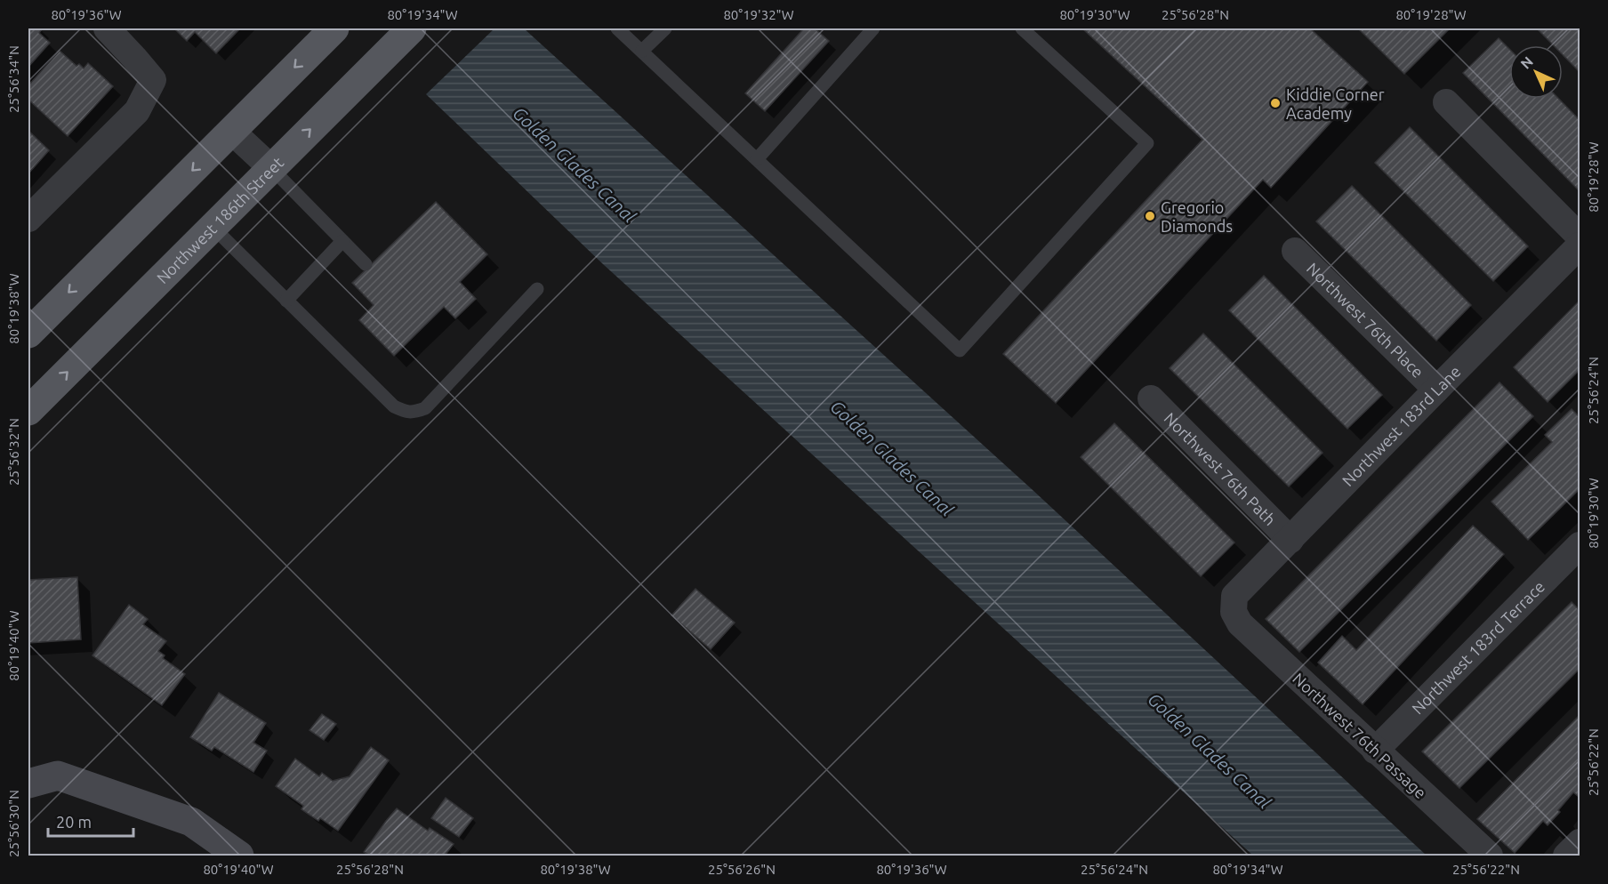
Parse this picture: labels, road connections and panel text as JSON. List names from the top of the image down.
{
  "streets": {
    "main road": ["Northwest 186th Street"],
    "street": [
      "Northwest 76th Place",
      "Northwest 183rd Lane",
      "Northwest 76th Path",
      "Northwest 183rd Terrace",
      "Northwest 76th Passage"
    ]
  },
  "crossings": [
    ["Northwest 76th Place", "Northwest 183rd Lane"],
    ["Northwest 183rd Lane", "Northwest 76th Path"],
    ["Northwest 183rd Lane", "Northwest 76th Passage"],
    ["Northwest 183rd Terrace", "Northwest 76th Passage"]
  ],
  "water": ["Golden Glades Canal"],
  "places": ["Kiddie Corner Academy", "Gregorio Diamonds"],
  "scale_bar": "20 m",
  "north": "top left",
  "coordinates": [
    "80°19'36\"W",
    "80°19'34\"W",
    "80°19'32\"W",
    "80°19'30\"W",
    "25°56'28\"N",
    "80°19'28\"W",
    "25°56'34\"N",
    "80°19'38\"W",
    "25°56'24\"N",
    "25°56'32\"N",
    "80°19'40\"W",
    "25°56'22\"N",
    "25°56'30\"N",
    "25°56'26\"N"
  ]
}
